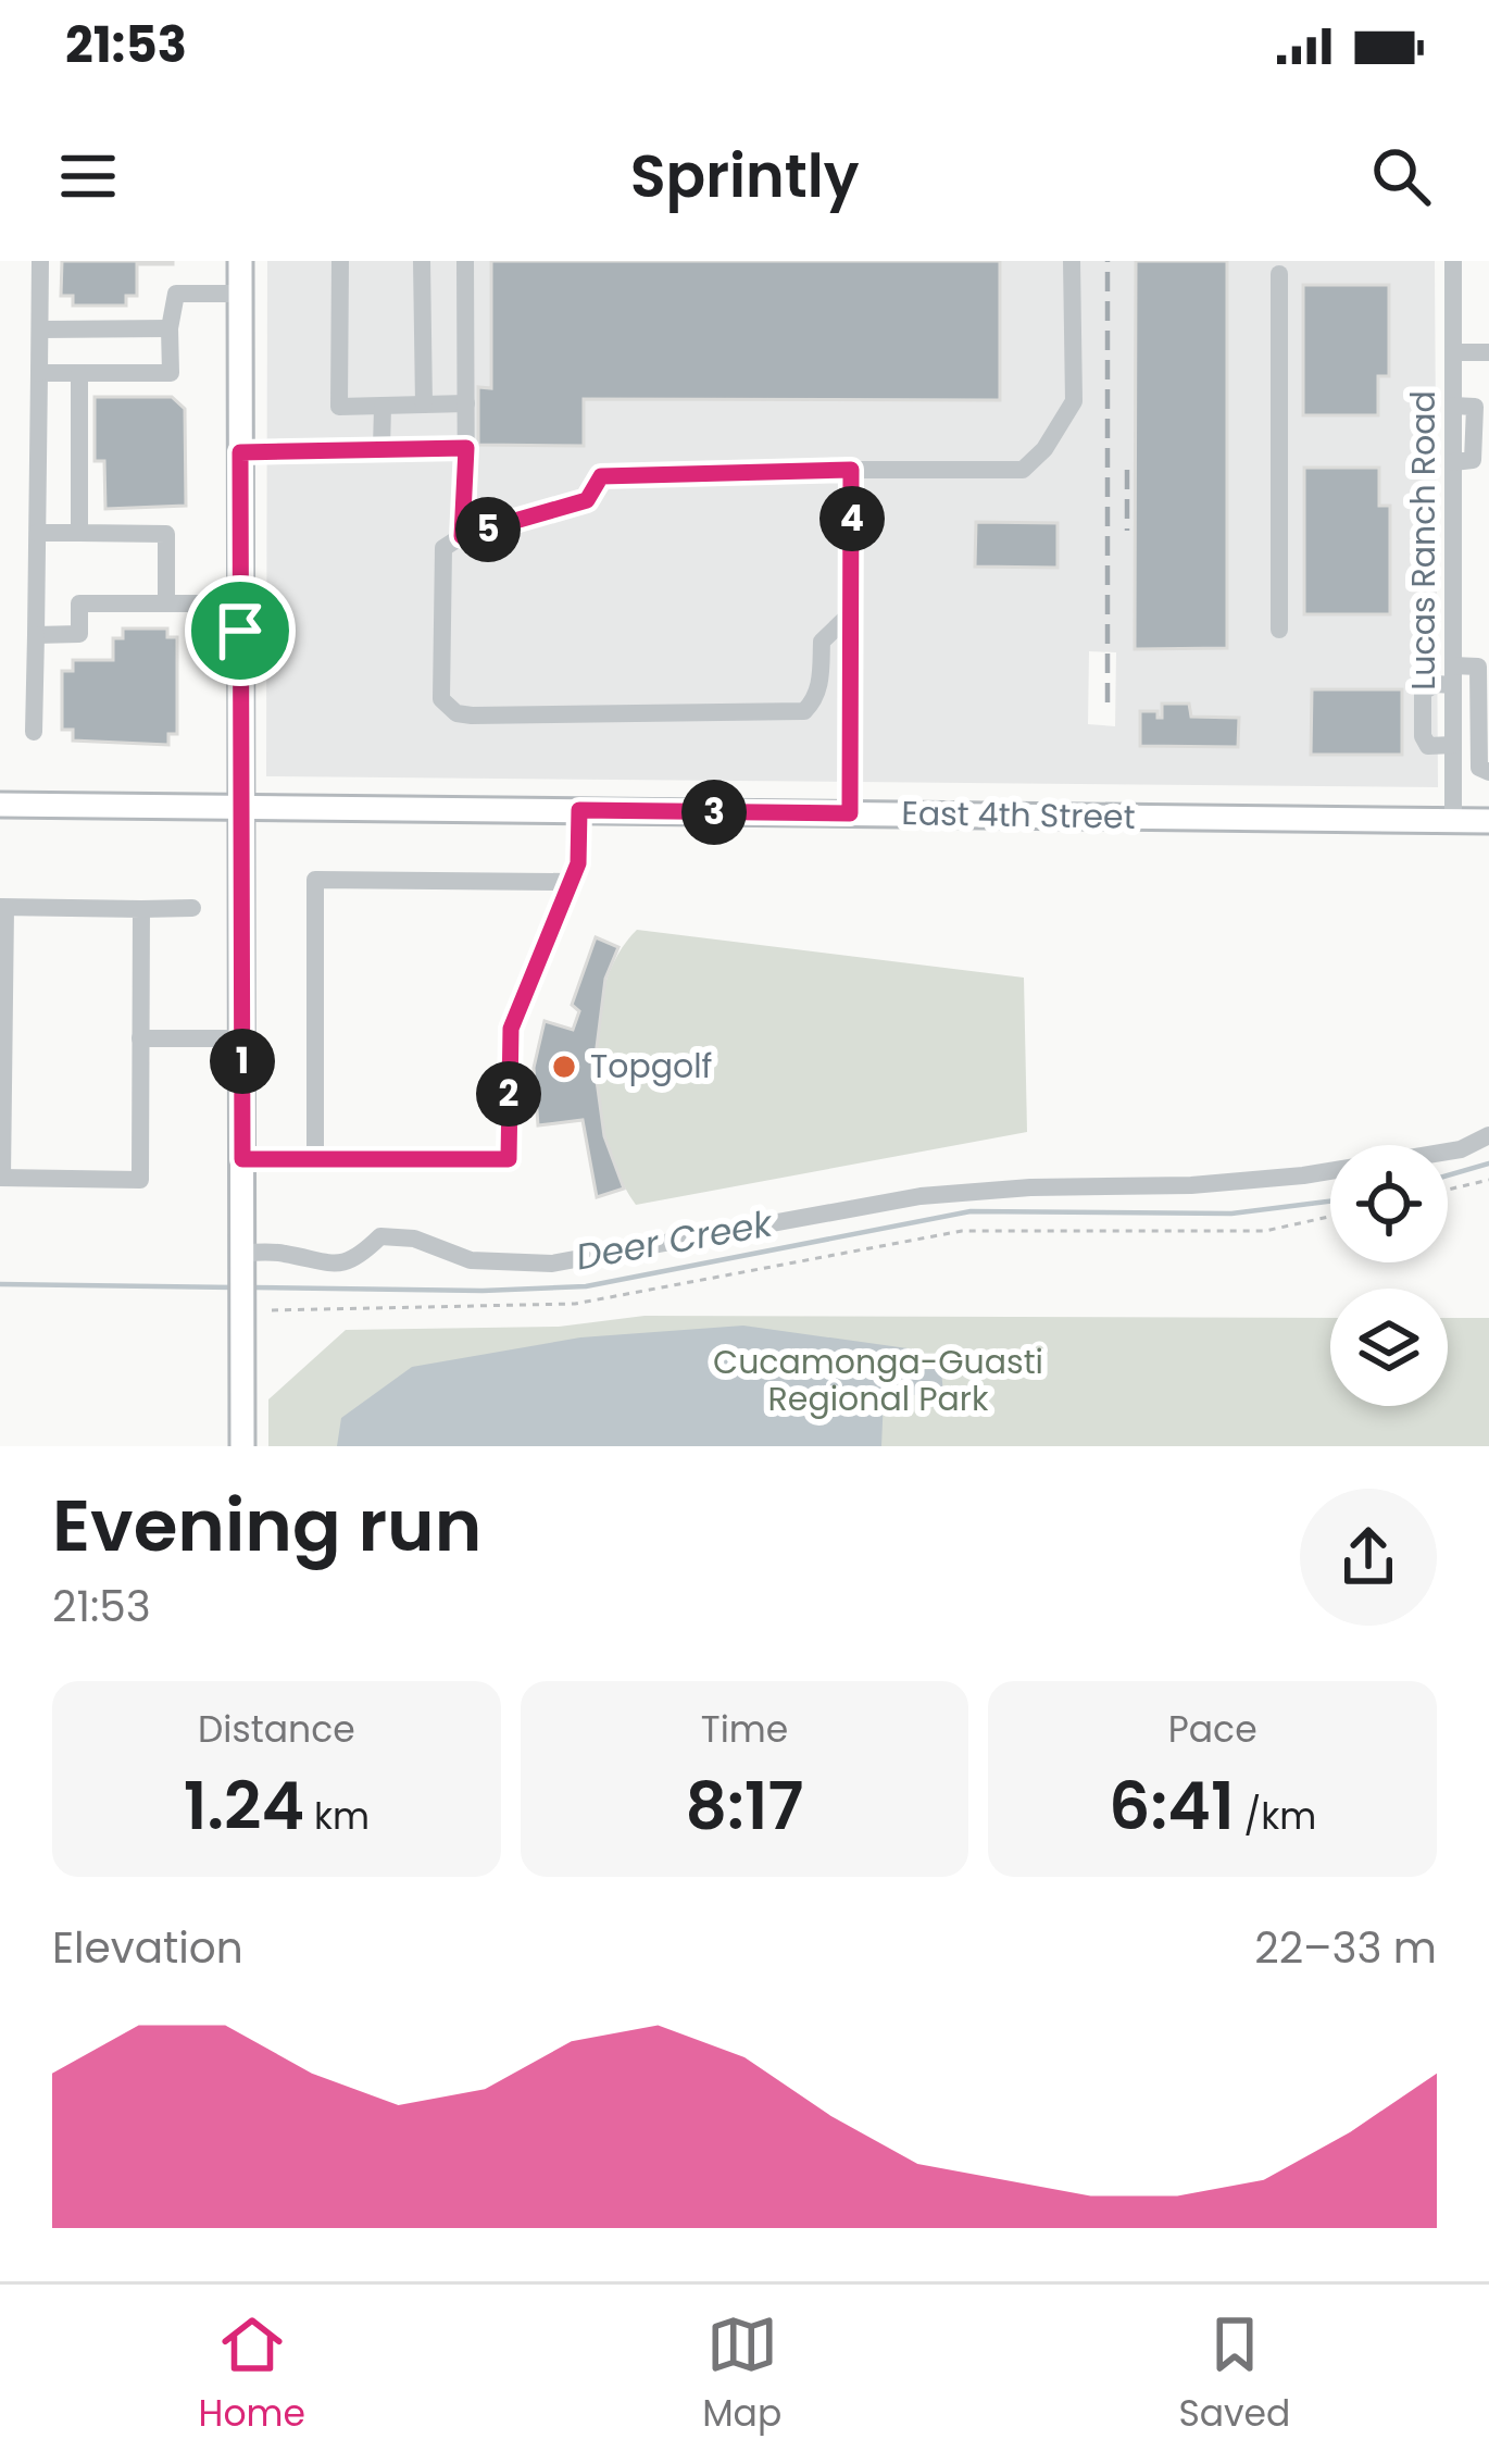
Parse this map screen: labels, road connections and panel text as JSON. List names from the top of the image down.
{
  "streets": {
    "main road": ["East 4th Street"],
    "street": ["Lucas Ranch Road"]
  },
  "crossings": [
    ["Lucas Ranch Road", "East 4th Street"]
  ],
  "water": ["Deer Creek"],
  "parks": ["Cucamonga-Guasti Regional Park"],
  "places": ["Topgolf"],
  "page": {
    "status": "21:53",
    "header": "Sprintly",
    "pins": [
      "4",
      "5",
      "3",
      "1",
      "2"
    ],
    "heading": ["Evening run", "21:53"],
    "stats": [
      ["Distance", "1.24 km"],
      ["Time", "8:17"],
      ["Pace", "6:41 /km"]
    ],
    "chart": ["Elevation", "22–33 m"],
    "tabs": ["Home", "Map", "Saved"]
  }
}
